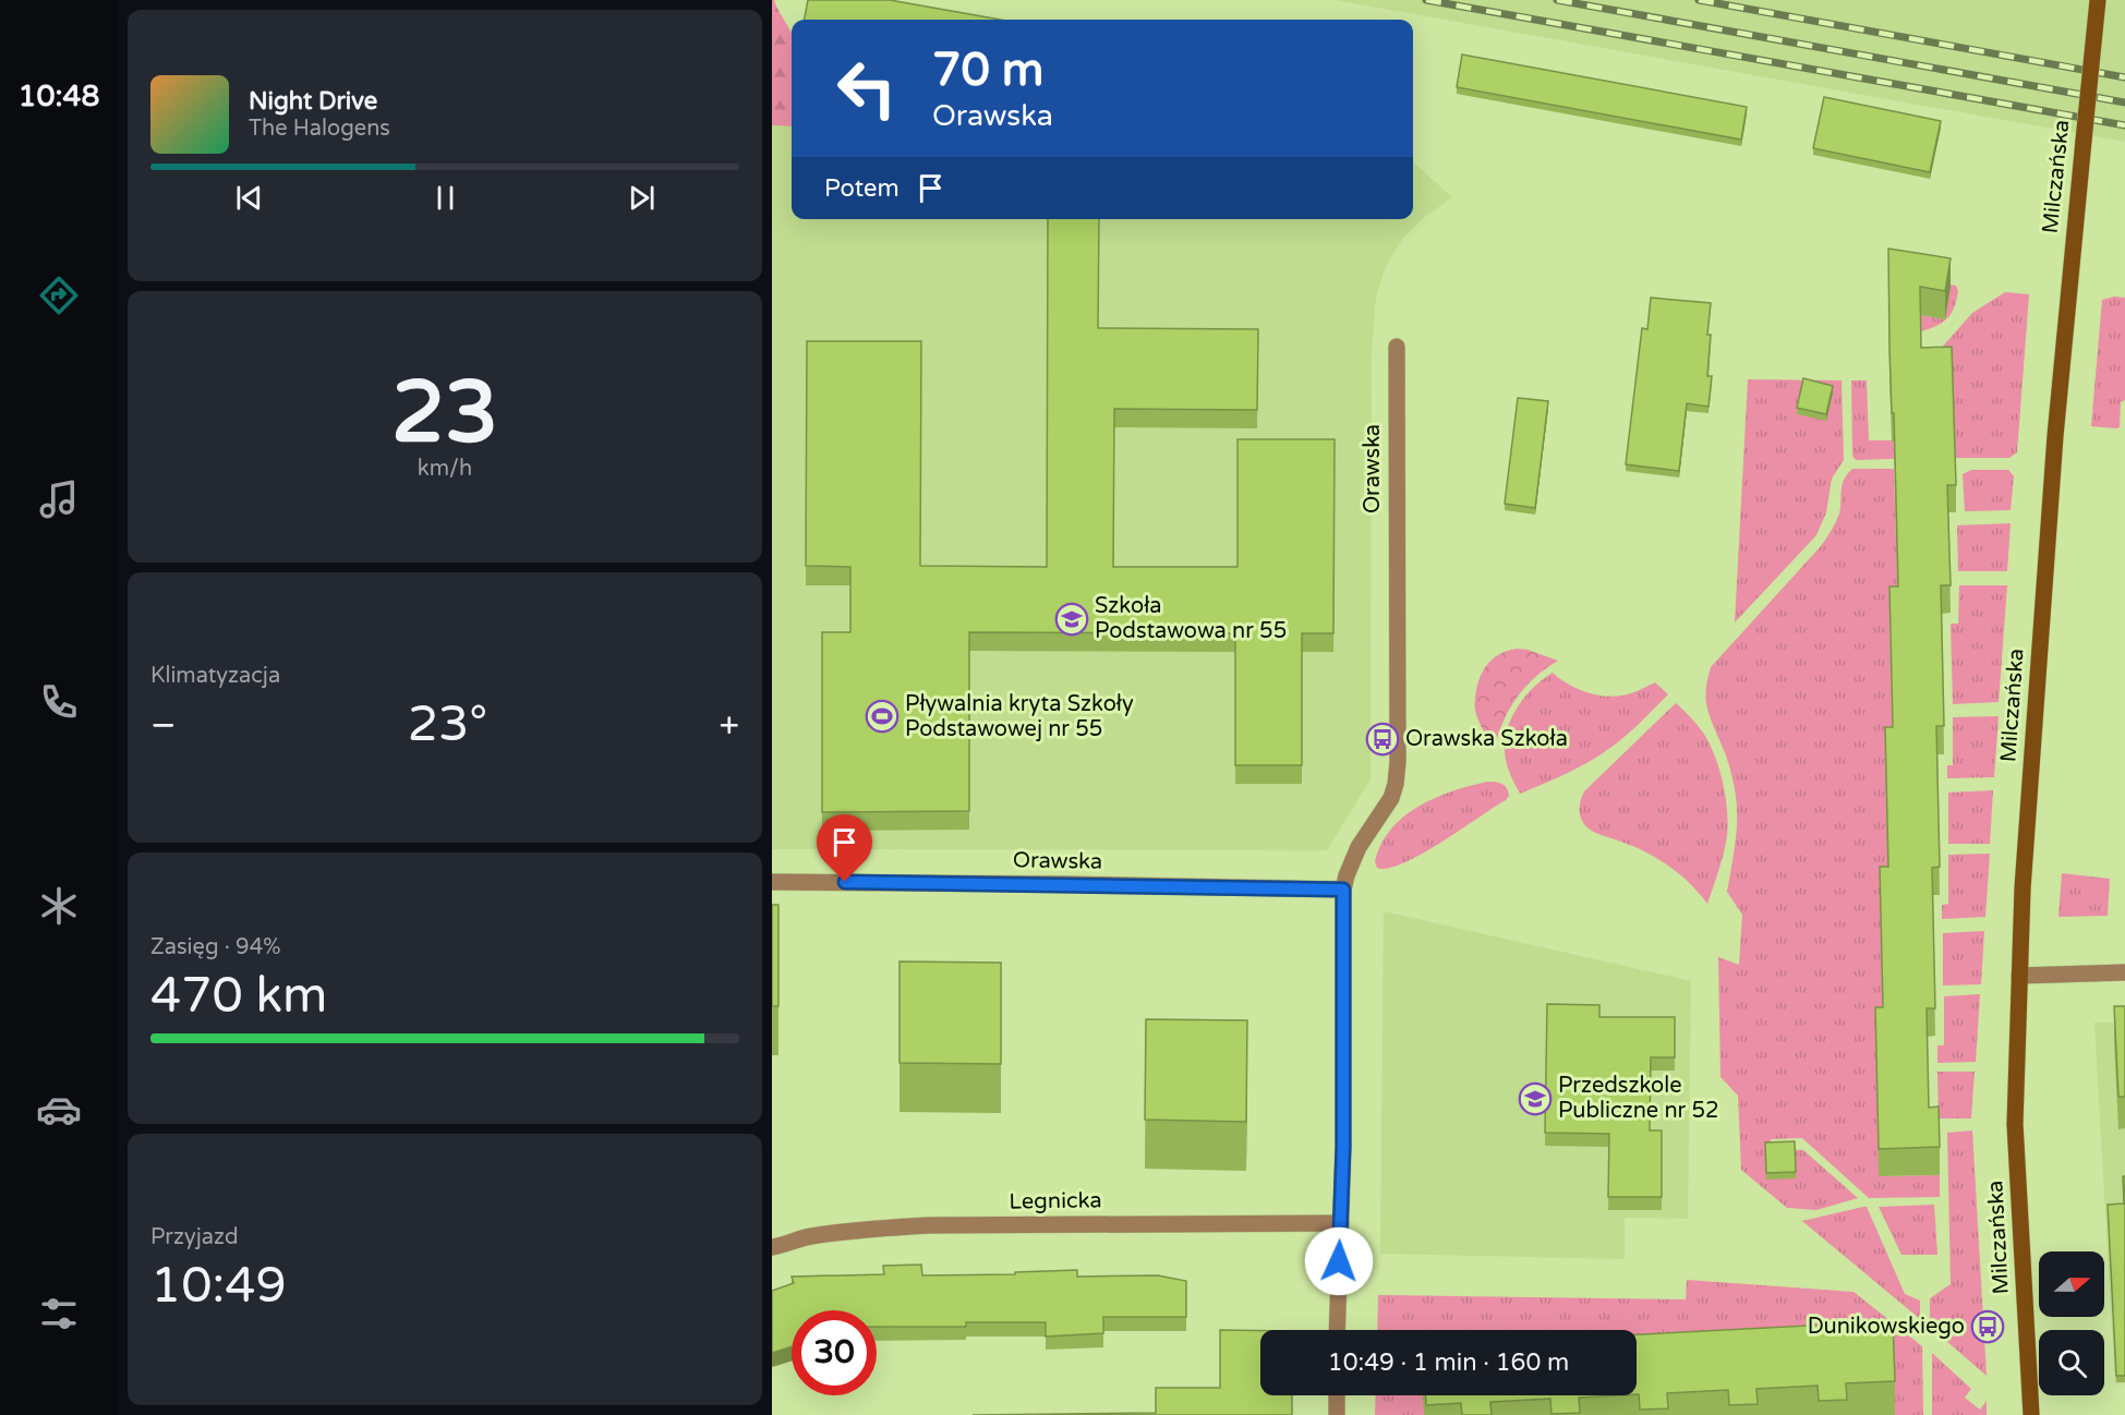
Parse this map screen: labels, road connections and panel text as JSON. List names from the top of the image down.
{
  "streets": {
    "street": ["Milczańska", "Orawska", "Legnicka"]
  },
  "crossings": [
    ["Orawska", "Legnicka"]
  ],
  "places": {
    "school or university": ["Szkoła Podstawowa nr 55", "Przedszkole Publiczne nr 52"],
    "sports": ["Pływalnia kryta Szkoły Podstawowej nr 55"],
    "bus stop": ["Orawska Szkoła", "Dunikowskiego"]
  },
  "north": "right",
  "page": {
    "tabs": "10:48",
    "turn": ["70 m", "Orawska"],
    "song": ["Night Drive", "The Halogens"],
    "then": "Potem",
    "tile": [
      ["23", "km/h"],
      "Klimatyzacja",
      ["Zasięg · 94%", "470 km"],
      ["Przyjazd", "10:49"]
    ],
    "heat": ["−", "23°", "+"],
    "limit": "30",
    "trip": "10:49 · 1 min · 160 m"
  }
}
